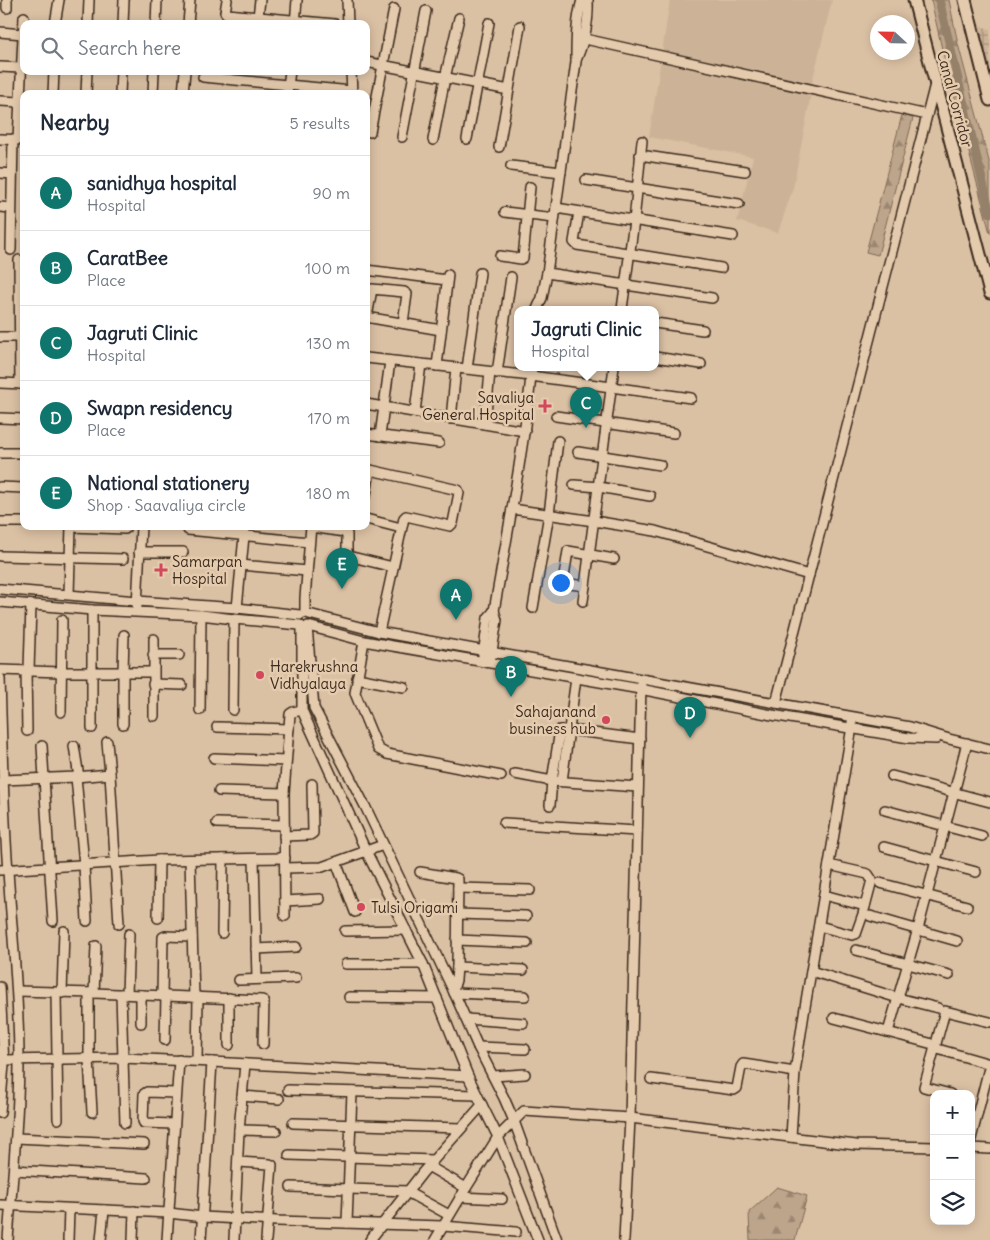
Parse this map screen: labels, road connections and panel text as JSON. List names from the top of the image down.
{
  "streets": {
    "main road": ["Canal Corridor"]
  },
  "places": {
    "health": ["Savaliya General Hospital", "Samarpan Hospital"],
    "other": ["Harekrushna Vidhyalaya", "Sahajanand business hub", "Tulsi Origami"]
  },
  "north": "left",
  "page": {
    "search": "Search here",
    "heading": ["Nearby", "5 results"],
    "list": [
      {
        "mark": "A",
        "name": "sanidhya hospital",
        "note": "Hospital",
        "value": "90 m"
      },
      {
        "mark": "B",
        "name": "CaratBee",
        "note": "Place",
        "value": "100 m"
      },
      {
        "mark": "C",
        "name": "Jagruti Clinic",
        "note": "Hospital",
        "value": "130 m"
      },
      {
        "mark": "D",
        "name": "Swapn residency",
        "note": "Place",
        "value": "170 m"
      },
      {
        "mark": "E",
        "name": "National stationery",
        "note": "Shop · Saavaliya circle",
        "value": "180 m"
      }
    ],
    "popup": ["Jagruti Clinic", "Hospital"],
    "pins": [
      "C",
      "E",
      "A",
      "B",
      "D"
    ],
    "map_buttons": ["+", "−"]
  }
}
